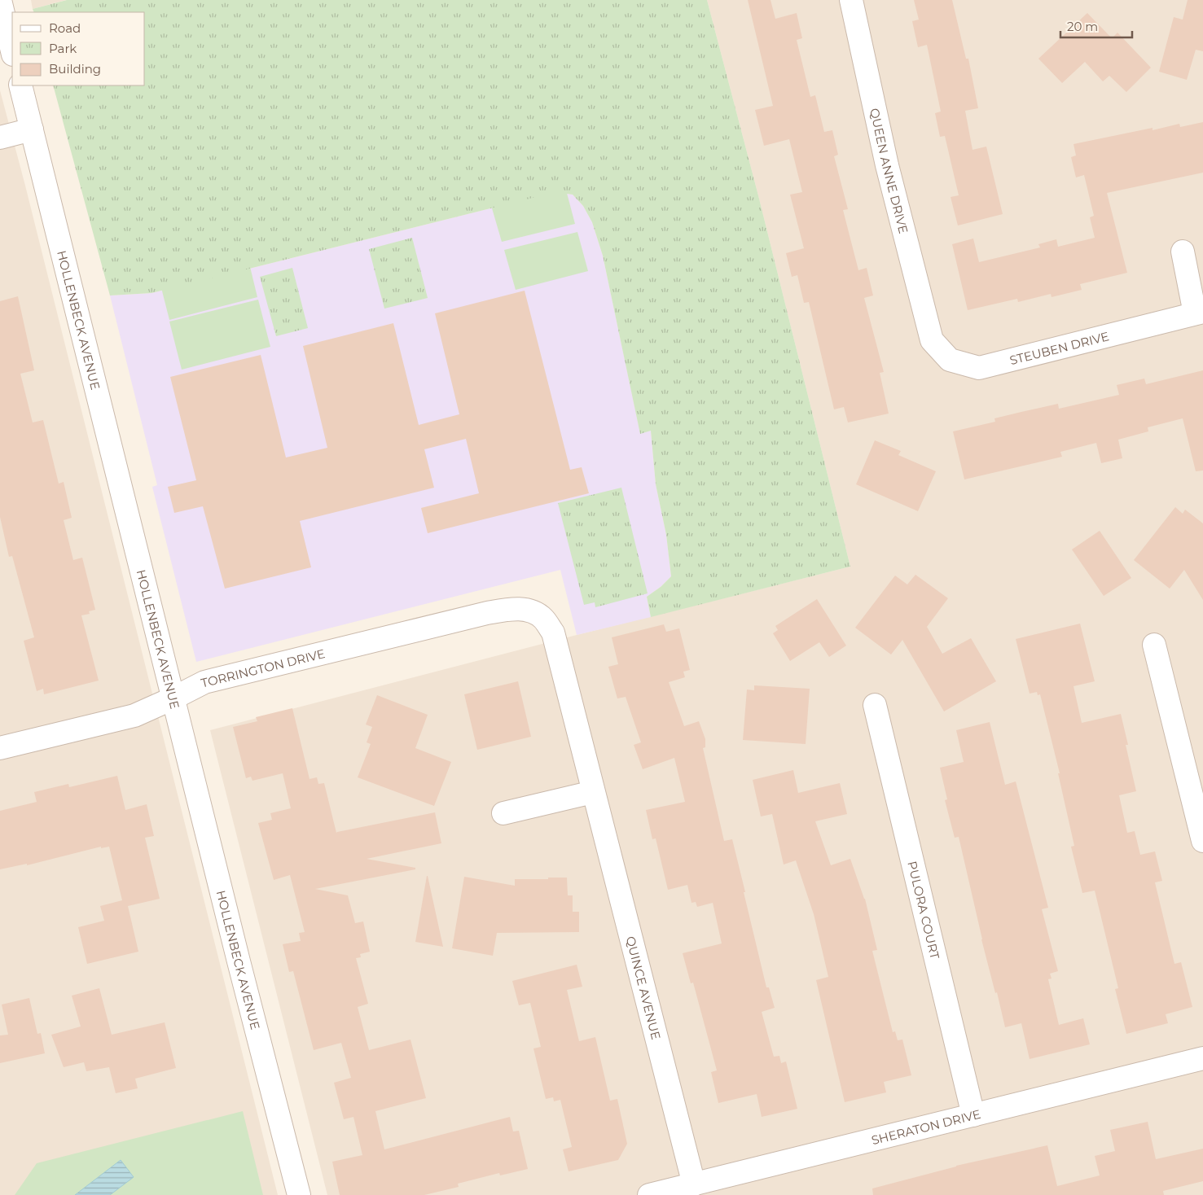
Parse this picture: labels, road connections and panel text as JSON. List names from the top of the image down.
{
  "streets": {
    "street": [
      "QUEEN ANNE DRIVE",
      "HOLLENBECK AVENUE",
      "STEUBEN DRIVE",
      "TORRINGTON DRIVE",
      "PULORA COURT",
      "QUINCE AVENUE",
      "SHERATON DRIVE"
    ]
  },
  "crossings": [
    ["QUEEN ANNE DRIVE", "STEUBEN DRIVE"],
    ["HOLLENBECK AVENUE", "TORRINGTON DRIVE"],
    ["TORRINGTON DRIVE", "QUINCE AVENUE"],
    ["PULORA COURT", "SHERATON DRIVE"],
    ["QUINCE AVENUE", "SHERATON DRIVE"]
  ],
  "legend": ["Road", "Park", "Building"],
  "scale_bar": "20 m"
}
